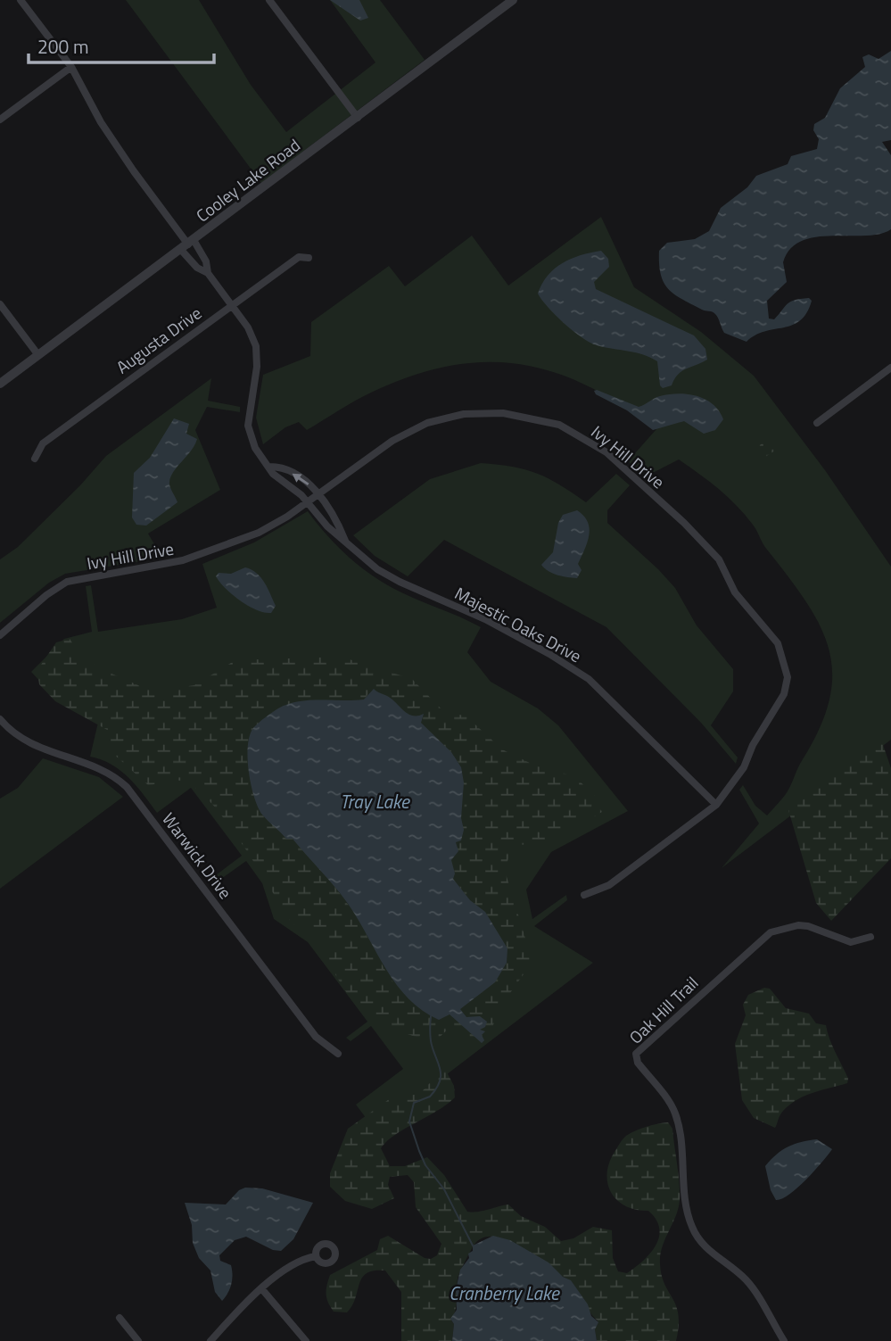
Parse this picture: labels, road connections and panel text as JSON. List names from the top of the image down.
{
  "streets": {
    "street": [
      "Cooley Lake Road",
      "Augusta Drive",
      "Ivy Hill Drive",
      "Majestic Oaks Drive",
      "Warwick Drive",
      "Oak Hill Trail"
    ]
  },
  "crossings": [
    ["Cooley Lake Road", "Majestic Oaks Drive"],
    ["Augusta Drive", "Majestic Oaks Drive"],
    ["Ivy Hill Drive", "Majestic Oaks Drive"]
  ],
  "water": ["Tray Lake", "Cranberry Lake"],
  "scale_bar": "200 m"
}
